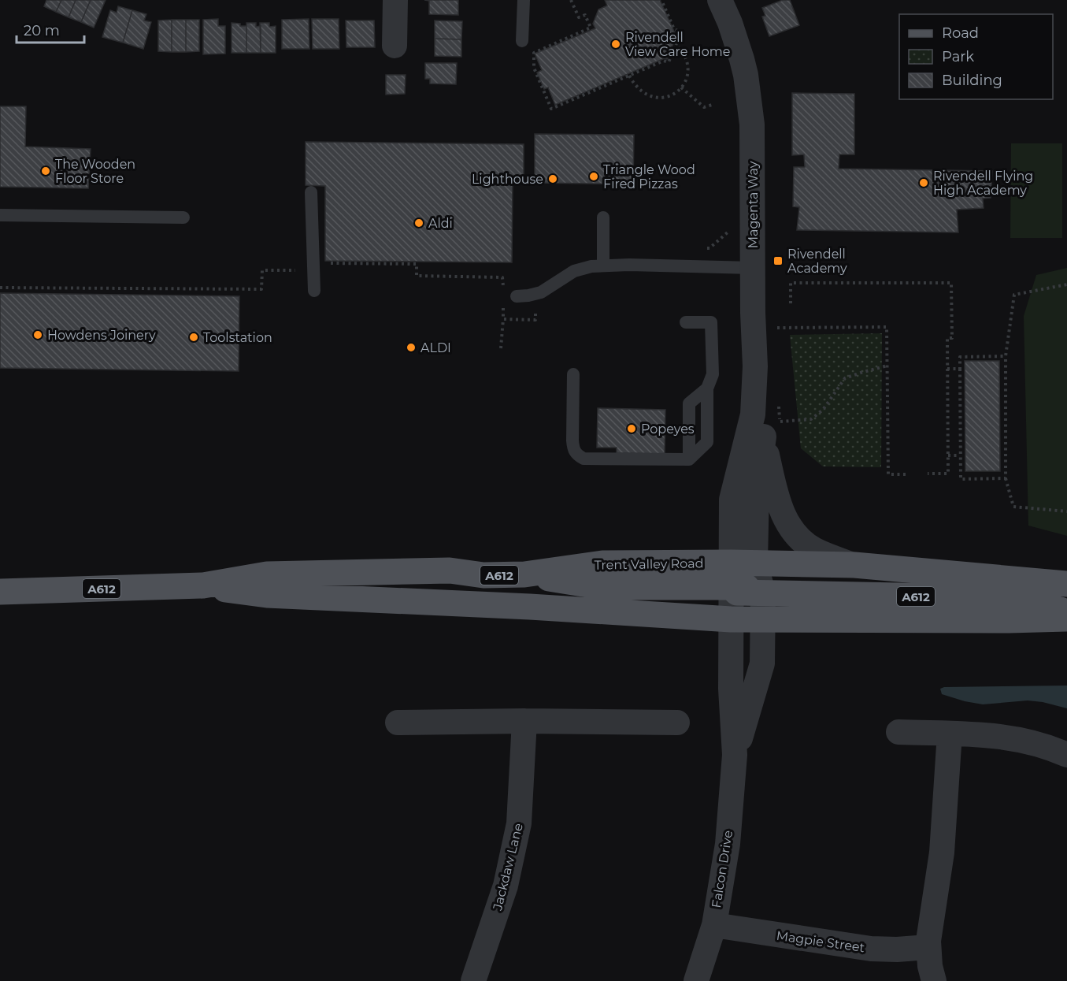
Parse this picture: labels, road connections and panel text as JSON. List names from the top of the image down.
{
  "streets": {
    "main road": ["Trent Valley Road", "A612"],
    "street": [
      "Magenta Way",
      "Jackdaw Lane",
      "Falcon Drive",
      "Magpie Street"
    ]
  },
  "crossings": [
    ["Magenta Way", "Trent Valley Road"],
    ["Magenta Way", "A612"],
    ["Magenta Way", "Falcon Drive"],
    ["Trent Valley Road", "A612"],
    ["Trent Valley Road", "Falcon Drive"],
    ["A612", "Falcon Drive"],
    ["Falcon Drive", "Magpie Street"]
  ],
  "places": {
    "other": [
      "Rivendell View Care Home",
      "The Wooden Floor Store",
      "Triangle Wood Fired Pizzas",
      "Lighthouse",
      "Rivendell Flying High Academy",
      "Aldi",
      "Howdens Joinery",
      "Toolstation",
      "ALDI",
      "Popeyes"
    ],
    "transit": ["Rivendell Academy"]
  },
  "legend": ["Road", "Park", "Building"],
  "scale_bar": "20 m"
}
